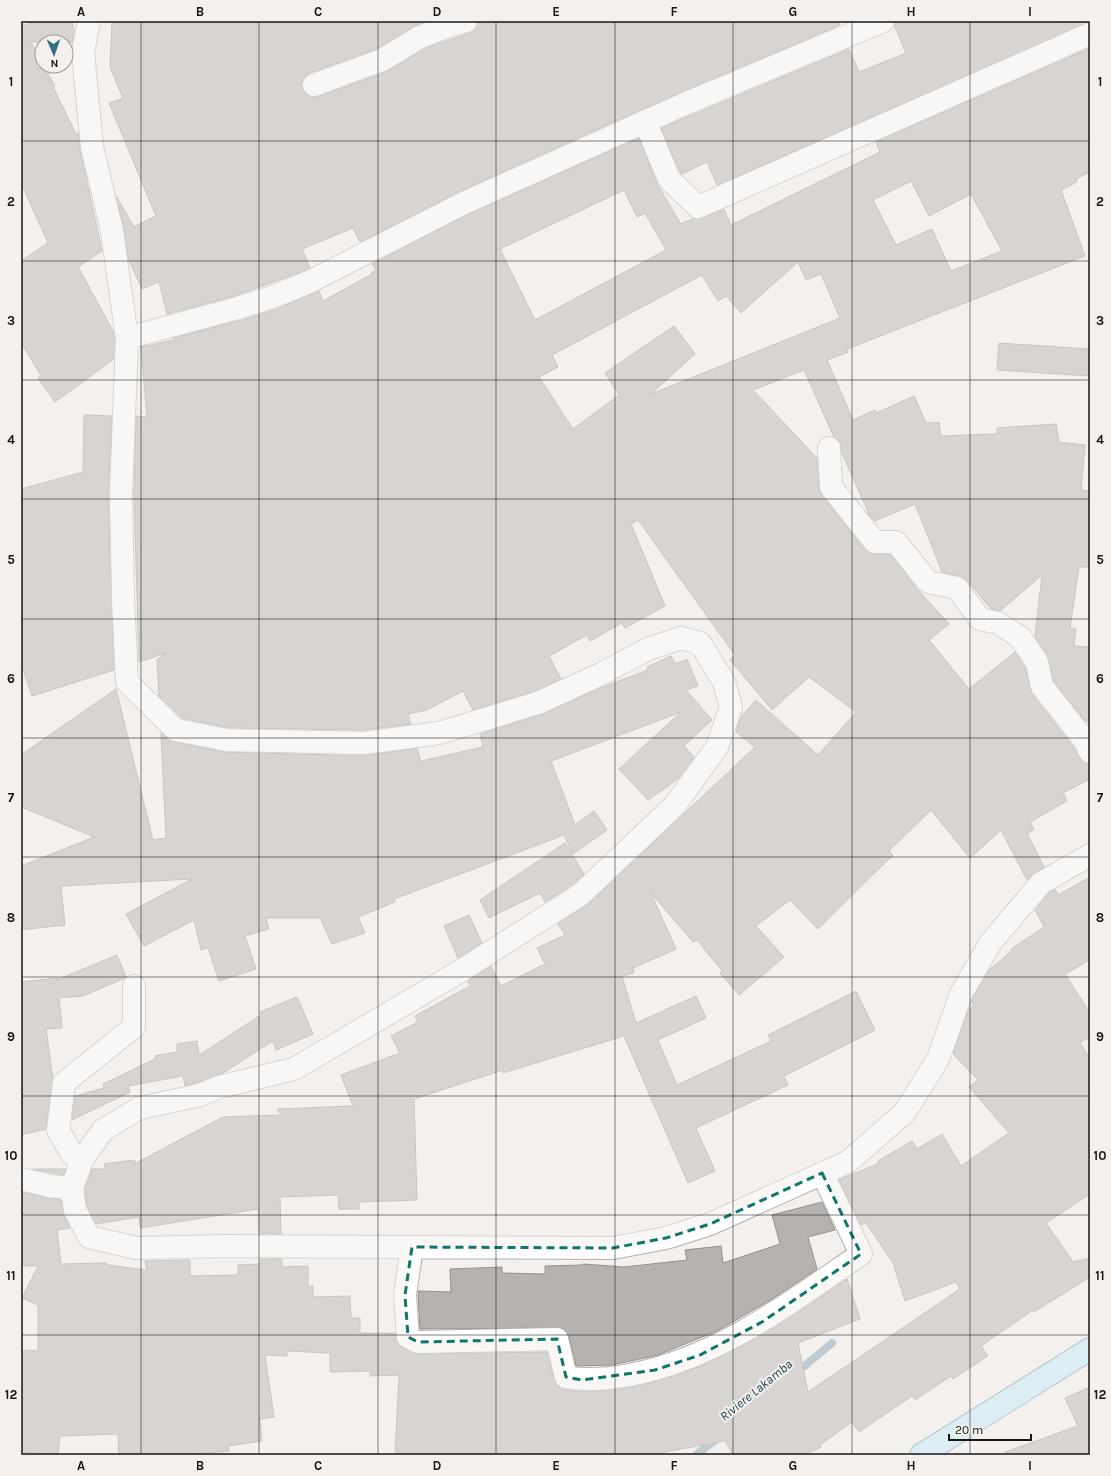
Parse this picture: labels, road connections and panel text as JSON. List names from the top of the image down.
{
  "water": ["Riviere Lakamba"],
  "scale_bar": "20 m",
  "north": "bottom",
  "grid": {
    "columns": [
      "A",
      "B",
      "C",
      "D",
      "E",
      "F",
      "G",
      "H",
      "I"
    ],
    "rows": [
      "1",
      "2",
      "3",
      "4",
      "5",
      "6",
      "7",
      "8",
      "9",
      "10",
      "11",
      "12"
    ]
  }
}
